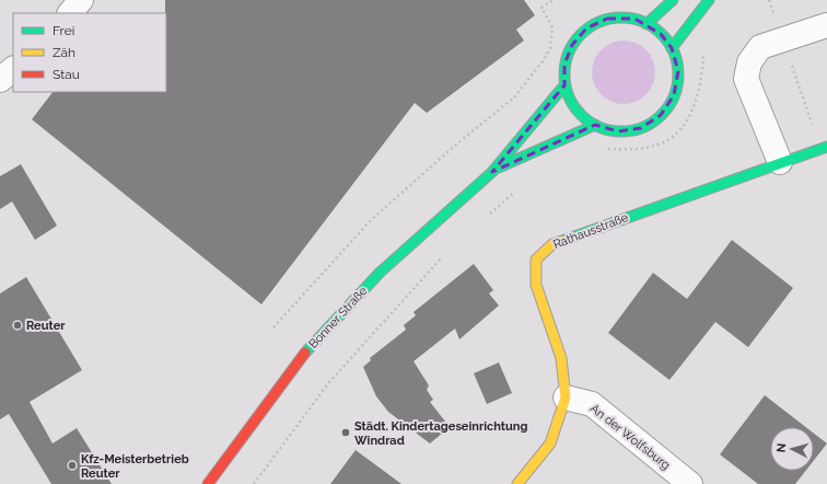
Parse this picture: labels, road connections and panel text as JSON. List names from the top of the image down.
{
  "streets": {
    "street": ["Rathausstraße", "Bonner Straße", "An der Wolfsburg"]
  },
  "crossings": [
    ["Rathausstraße", "An der Wolfsburg"]
  ],
  "places": ["Reuter", "Städt. Kindertageseinrichtung Windrad", "Kfz-Meisterbetrieb Reuter"],
  "legend": ["Frei", "Zäh", "Stau"],
  "north": "left"
}
